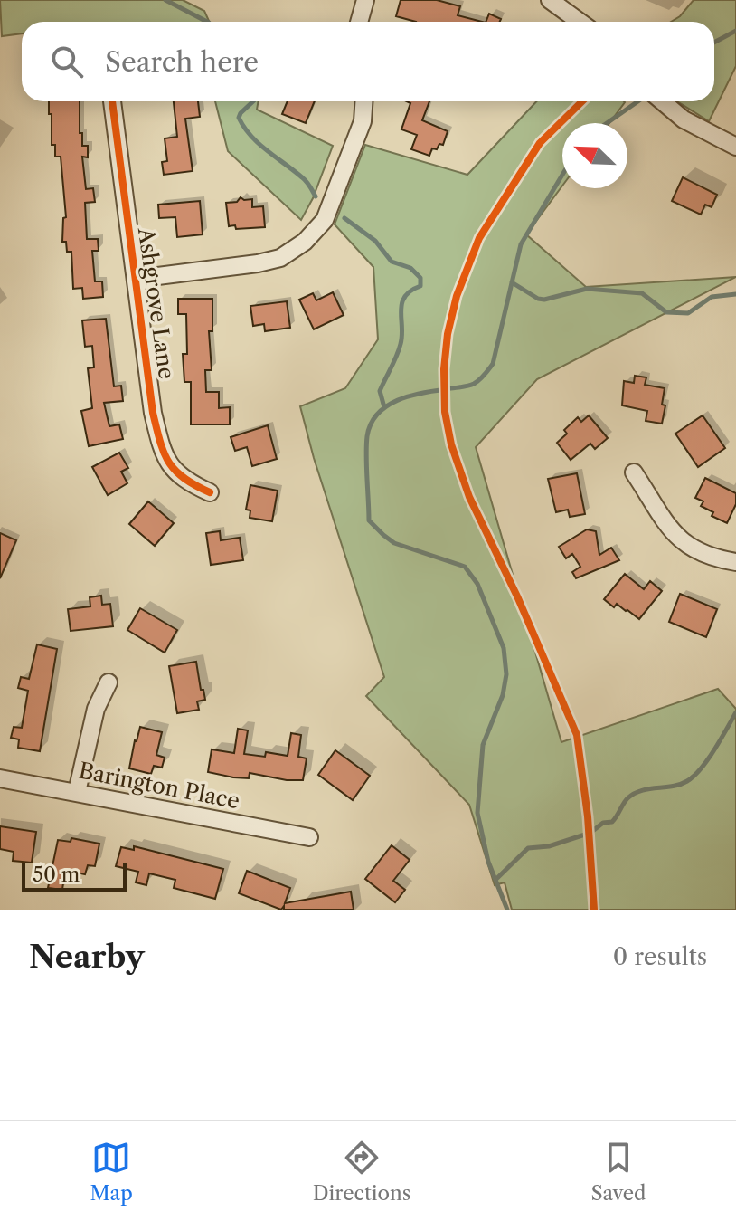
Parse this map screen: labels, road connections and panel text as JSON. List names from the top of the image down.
{
  "streets": {
    "street": ["Ashgrove Lane", "Barington Place"]
  },
  "scale_bar": "50 m",
  "north": "top left",
  "page": {
    "search": "Search here",
    "scale": "50 m",
    "heading": ["Nearby", "0 results"],
    "nav": ["Map", "Directions", "Saved"]
  }
}
